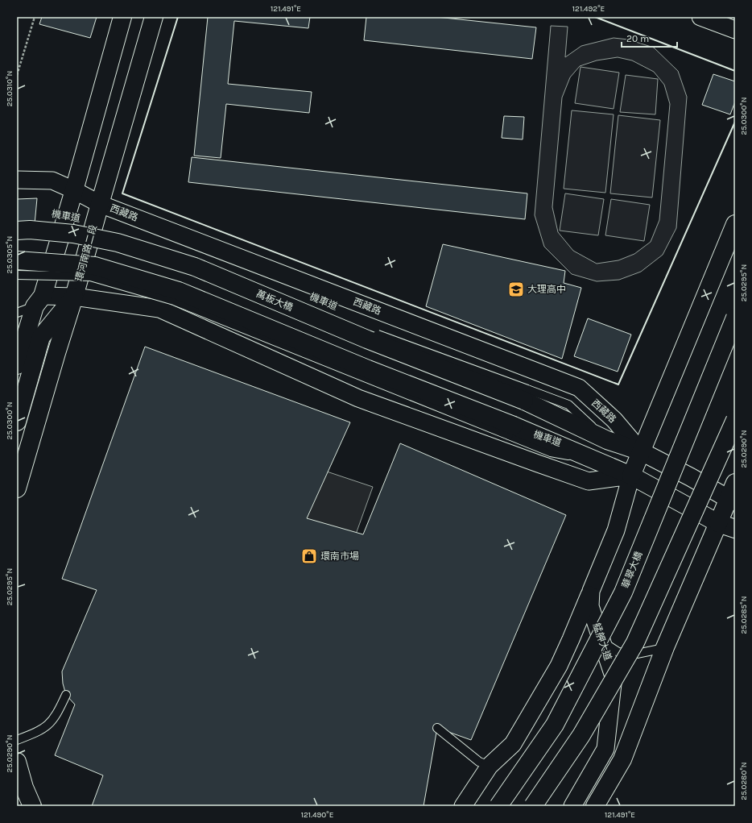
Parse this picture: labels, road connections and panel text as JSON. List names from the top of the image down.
{
  "streets": {
    "main road": [
      "西藏路",
      "環河南路二段",
      "萬板大橋",
      "華翠大橋"
    ],
    "street": ["艋舺大道"],
    "lane": ["機車道"]
  },
  "crossings": [
    ["西藏路", "機車道"],
    ["西藏路", "環河南路二段"],
    ["西藏路", "萬板大橋"],
    ["機車道", "萬板大橋"]
  ],
  "places": {
    "school or university": ["大理高中"],
    "shop": ["環南市場"]
  },
  "scale_bar": "20 m",
  "coordinates": [
    "121.491°E",
    "121.492°E",
    "25.0310°N",
    "25.0300°N",
    "25.0305°N",
    "25.0295°N",
    "25.0290°N",
    "25.0285°N",
    "25.0280°N",
    "121.490°E"
  ]
}
